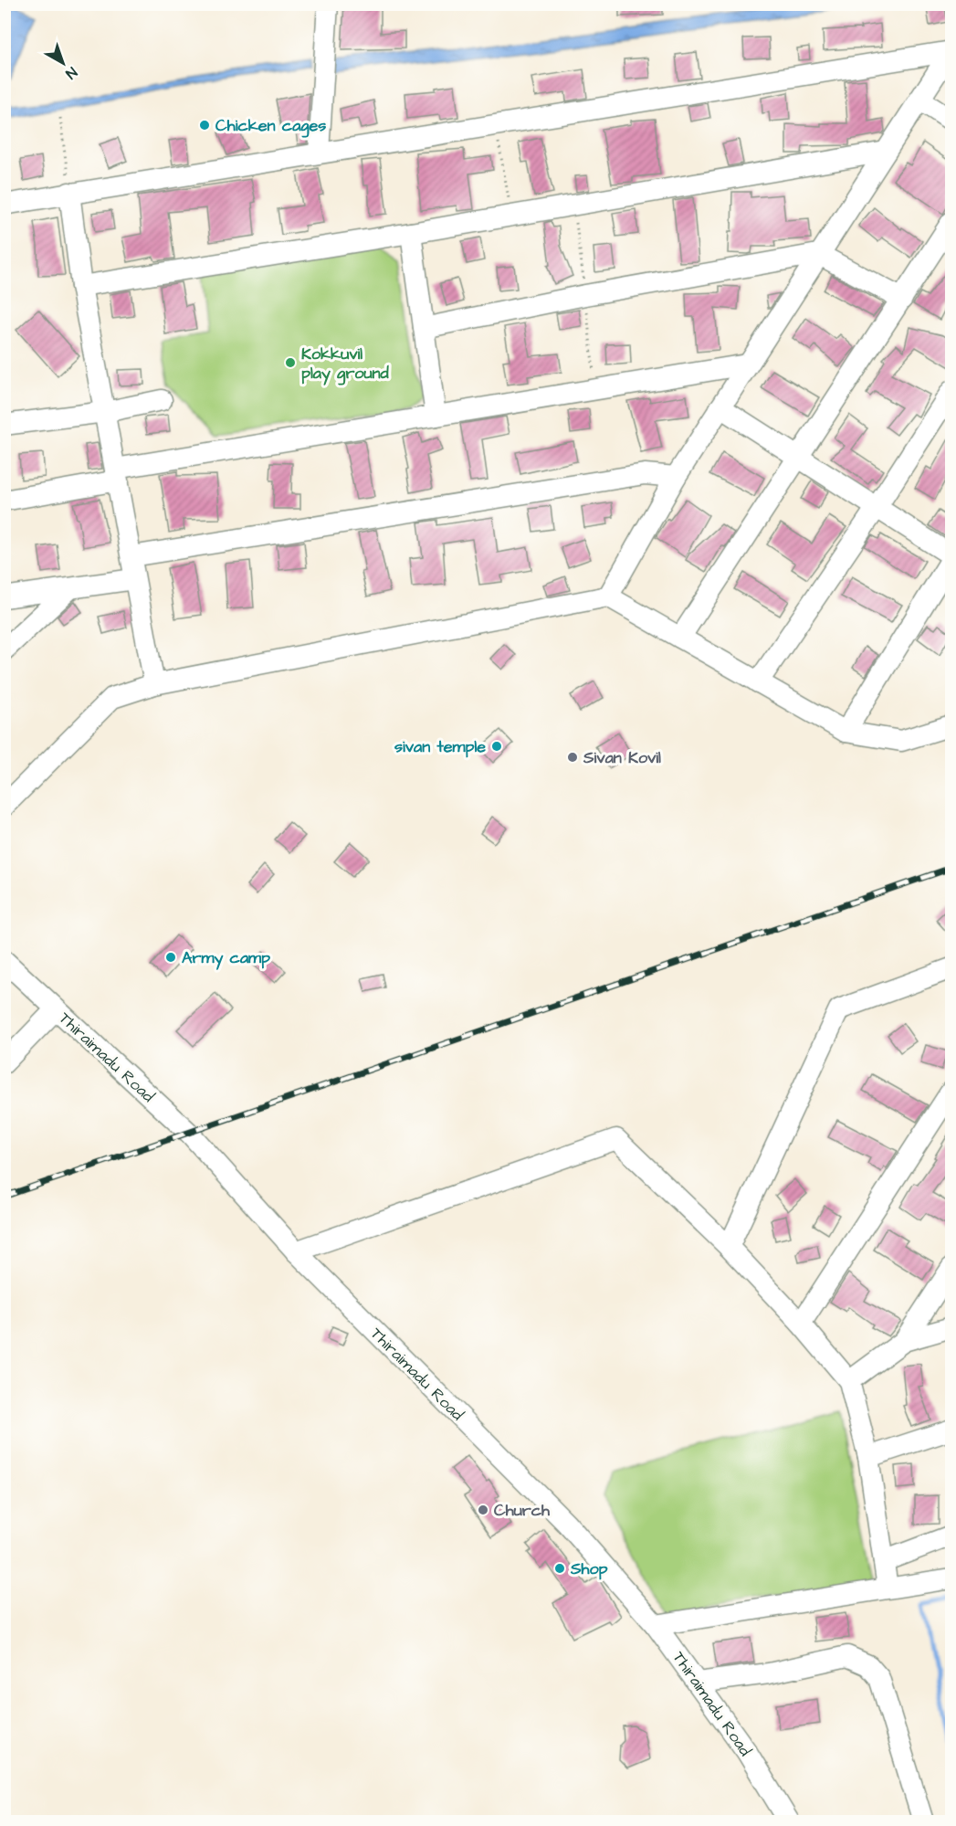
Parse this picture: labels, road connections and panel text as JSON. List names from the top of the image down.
{
  "streets": {
    "street": ["Thiraimadu Road"]
  },
  "places": [
    "Chicken cages",
    "Kokkuvil play ground",
    "sivan temple",
    "Sivan Kovil",
    "Army camp",
    "Church",
    "Shop"
  ],
  "north": "bottom right"
}
